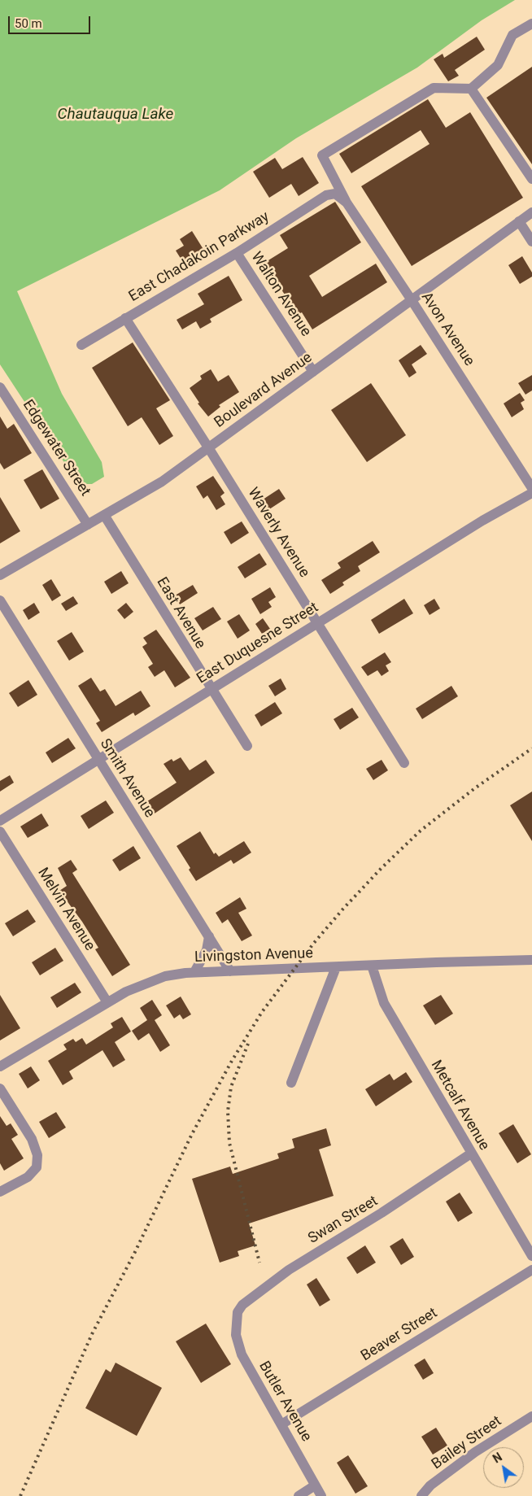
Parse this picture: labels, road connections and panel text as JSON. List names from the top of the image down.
{
  "streets": {
    "street": [
      "East Chadakoin Parkway",
      "Walton Avenue",
      "Avon Avenue",
      "Boulevard Avenue",
      "Edgewater Street",
      "Waverly Avenue",
      "East Avenue",
      "East Duquesne Street",
      "Smith Avenue",
      "Melvin Avenue",
      "Livingston Avenue",
      "Metcalf Avenue",
      "Swan Street",
      "Beaver Street",
      "Butler Avenue",
      "Bailey Street"
    ]
  },
  "crossings": [
    ["East Chadakoin Parkway", "Walton Avenue"],
    ["East Chadakoin Parkway", "Avon Avenue"],
    ["East Chadakoin Parkway", "Waverly Avenue"],
    ["Walton Avenue", "Boulevard Avenue"],
    ["Avon Avenue", "Boulevard Avenue"],
    ["Boulevard Avenue", "Edgewater Street"],
    ["Boulevard Avenue", "Waverly Avenue"],
    ["Boulevard Avenue", "East Avenue"],
    ["Waverly Avenue", "East Duquesne Street"],
    ["East Avenue", "East Duquesne Street"],
    ["East Duquesne Street", "Smith Avenue"],
    ["Smith Avenue", "Livingston Avenue"],
    ["Melvin Avenue", "Livingston Avenue"],
    ["Livingston Avenue", "Metcalf Avenue"],
    ["Metcalf Avenue", "Swan Street"],
    ["Swan Street", "Butler Avenue"],
    ["Beaver Street", "Butler Avenue"]
  ],
  "water": ["Chautauqua Lake"],
  "scale_bar": "50 m",
  "north": "top left"
}
